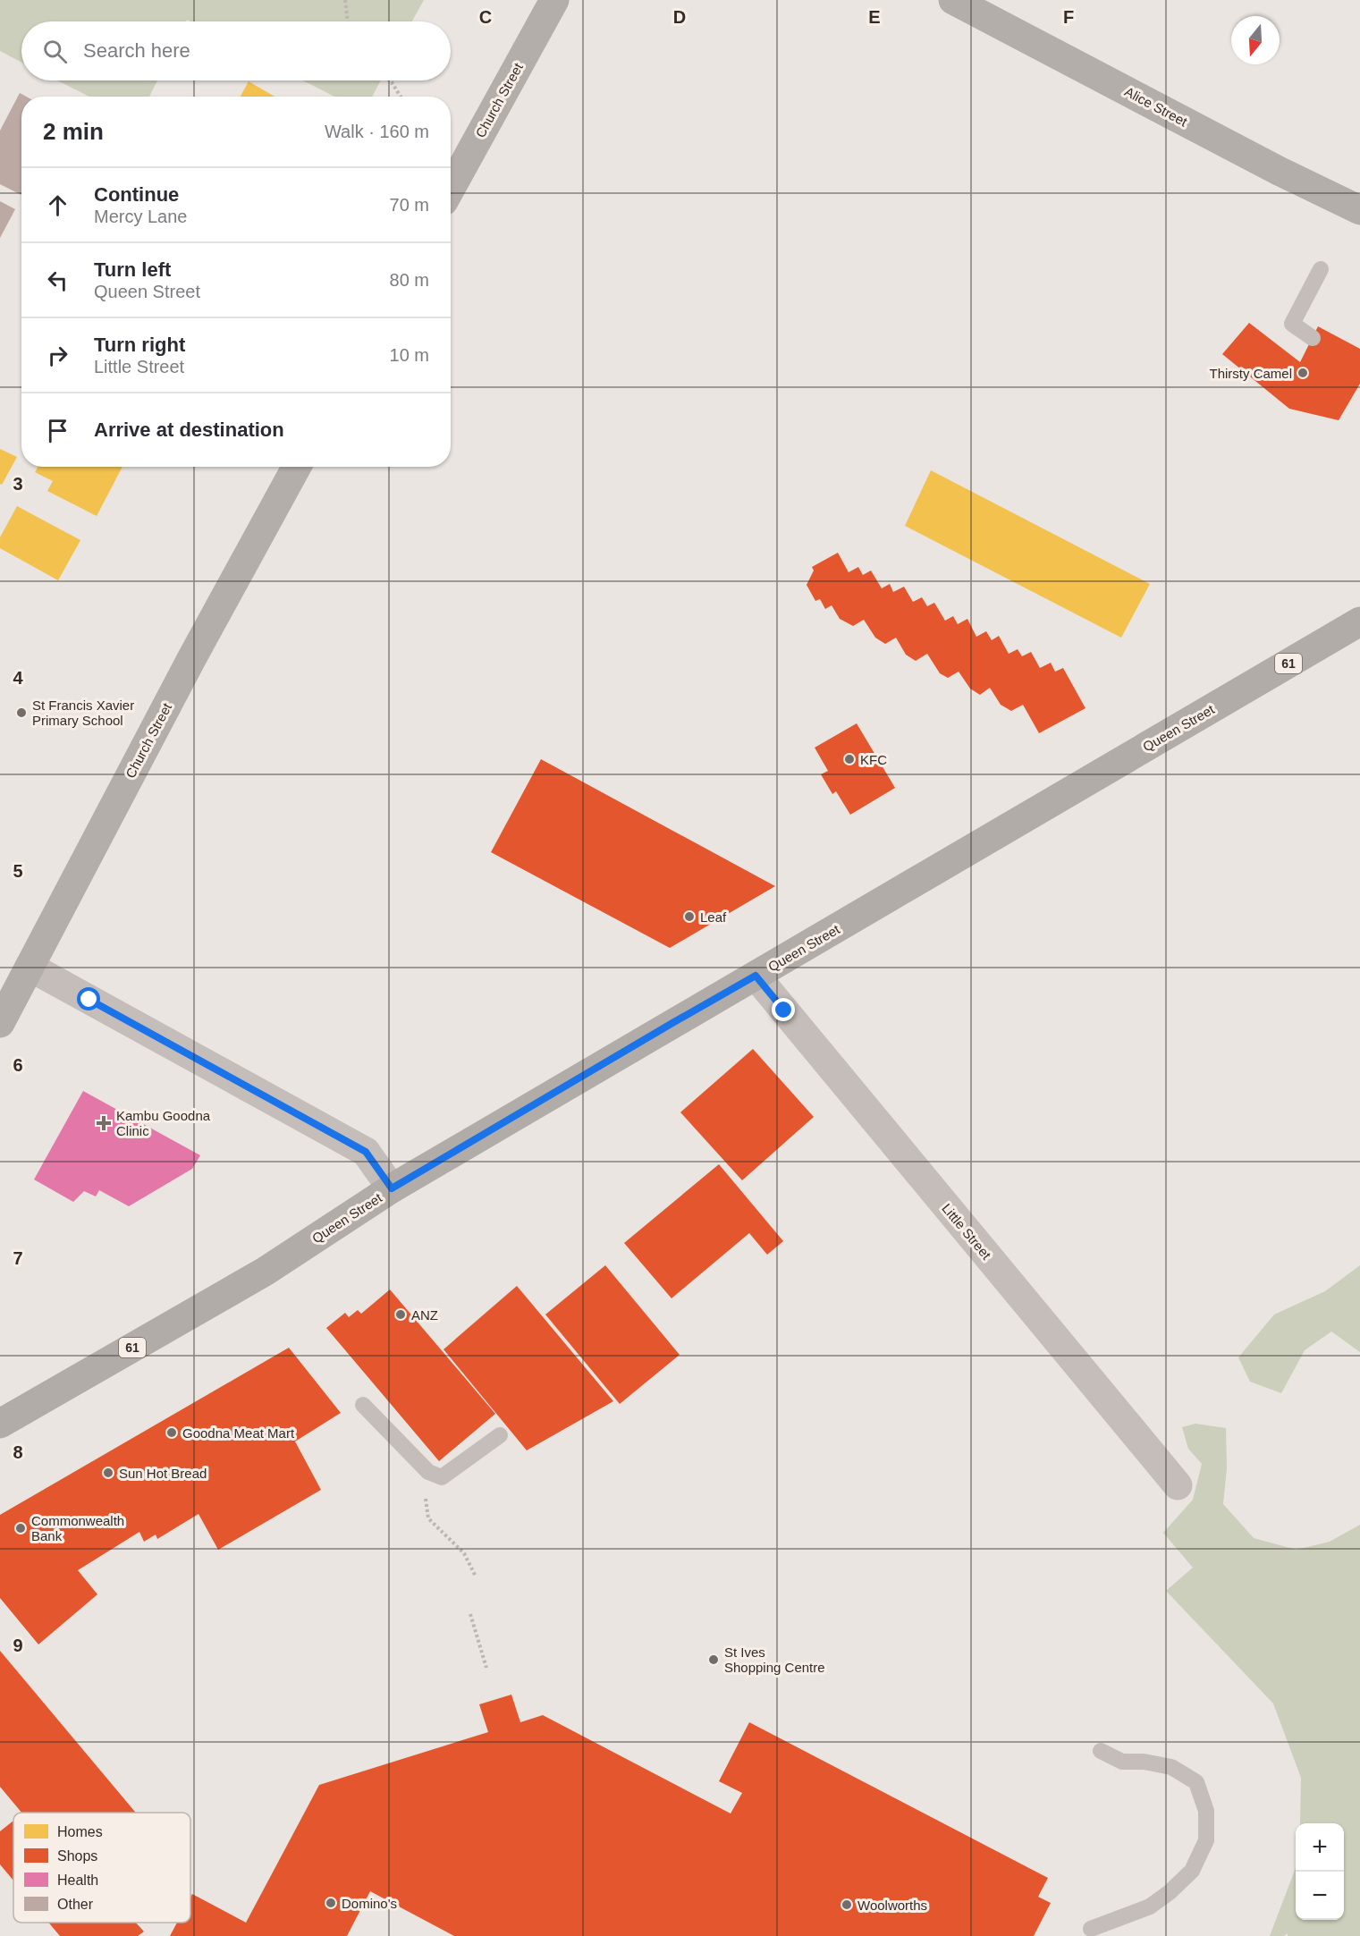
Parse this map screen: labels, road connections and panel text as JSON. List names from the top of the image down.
{
  "streets": {
    "main road": ["61", "Queen Street"],
    "street": ["Church Street", "Alice Street", "Little Street"]
  },
  "crossings": [
    ["Queen Street", "Little Street"]
  ],
  "places": {
    "other": [
      "Thirsty Camel",
      "St Francis Xavier Primary School",
      "KFC",
      "Leaf",
      "ANZ",
      "Goodna Meat Mart",
      "Sun Hot Bread",
      "Commonwealth Bank",
      "St Ives Shopping Centre",
      "Domino's",
      "Woolworths"
    ],
    "health": ["Kambu Goodna Clinic"]
  },
  "legend": [
    "Homes",
    "Shops",
    "Health",
    "Other"
  ],
  "north": "bottom",
  "page": {
    "search": "Search here",
    "heading": ["2 min", "Walk · 160 m"],
    "list": [
      ["Continue", "Mercy Lane", "70 m"],
      ["Turn left", "Queen Street", "80 m"],
      ["Turn right", "Little Street", "10 m"],
      "Arrive at destination"
    ],
    "map_buttons": ["+", "−"]
  },
  "grid": {
    "columns": [
      "C",
      "D",
      "E",
      "F"
    ],
    "rows": [
      "3",
      "4",
      "5",
      "6",
      "7",
      "8",
      "9"
    ]
  }
}
